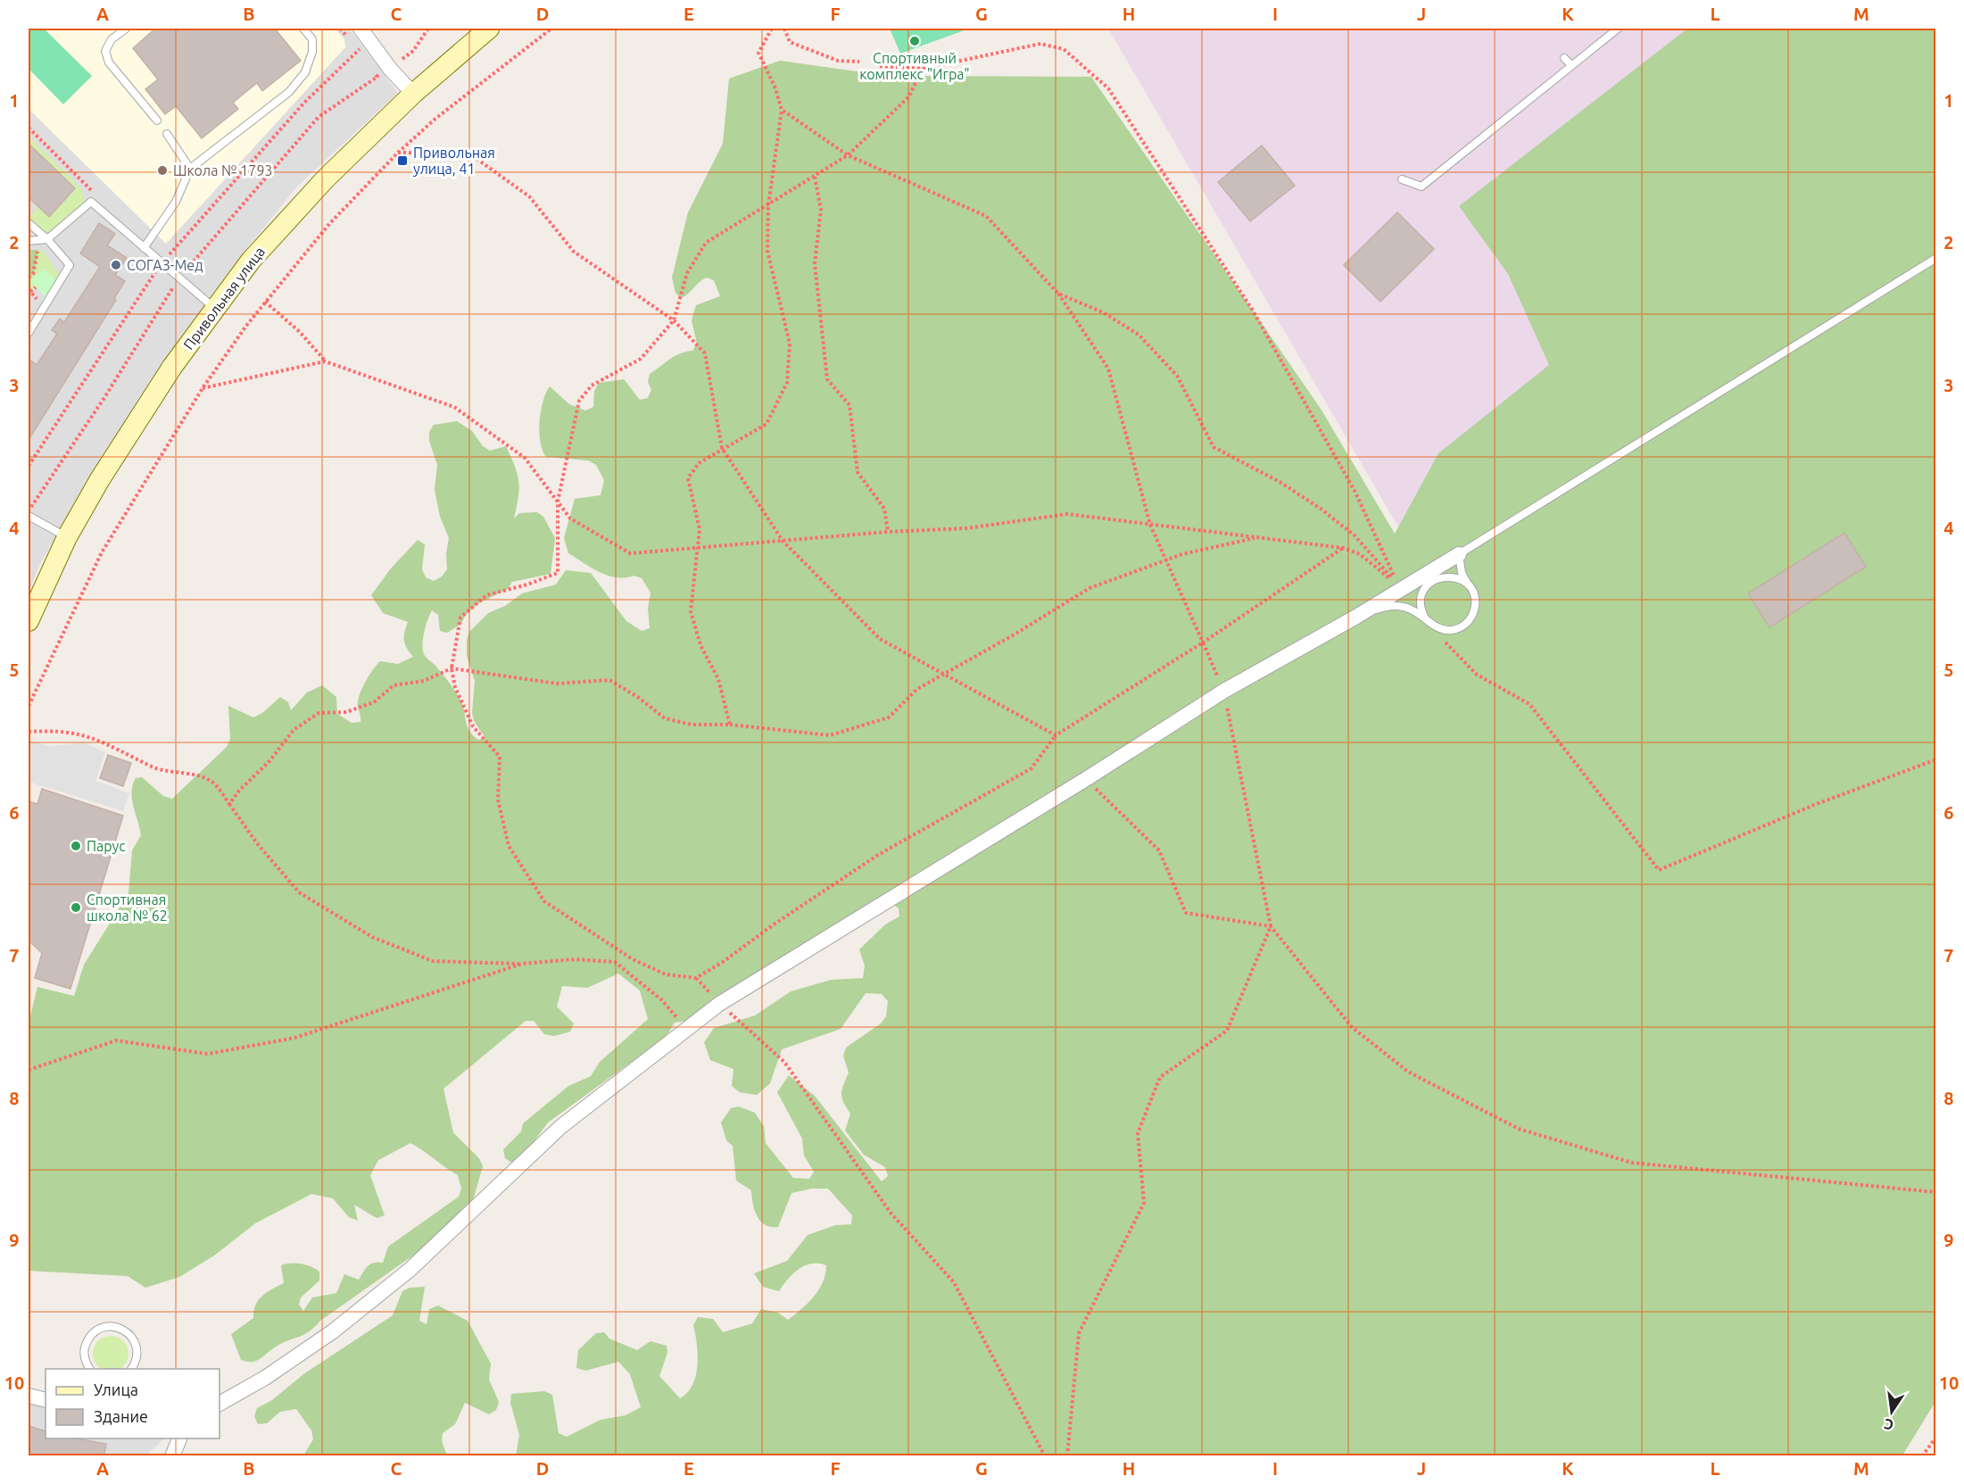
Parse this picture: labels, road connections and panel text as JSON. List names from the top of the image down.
{
  "streets": {
    "main road": ["Привольная улица"]
  },
  "places": {
    "other": [
      "Спортивный комплекс \"Игра\"",
      "Школа № 1793",
      "СОГАЗ-Мед",
      "Парус",
      "Спортивная школа № 62"
    ],
    "transit": ["Привольная улица, 41"]
  },
  "legend": ["Улица", "Здание"],
  "north": "bottom",
  "grid": {
    "columns": [
      "A",
      "B",
      "C",
      "D",
      "E",
      "F",
      "G",
      "H",
      "I",
      "J",
      "K",
      "L",
      "M"
    ],
    "rows": [
      "1",
      "2",
      "3",
      "4",
      "5",
      "6",
      "7",
      "8",
      "9",
      "10"
    ]
  }
}
